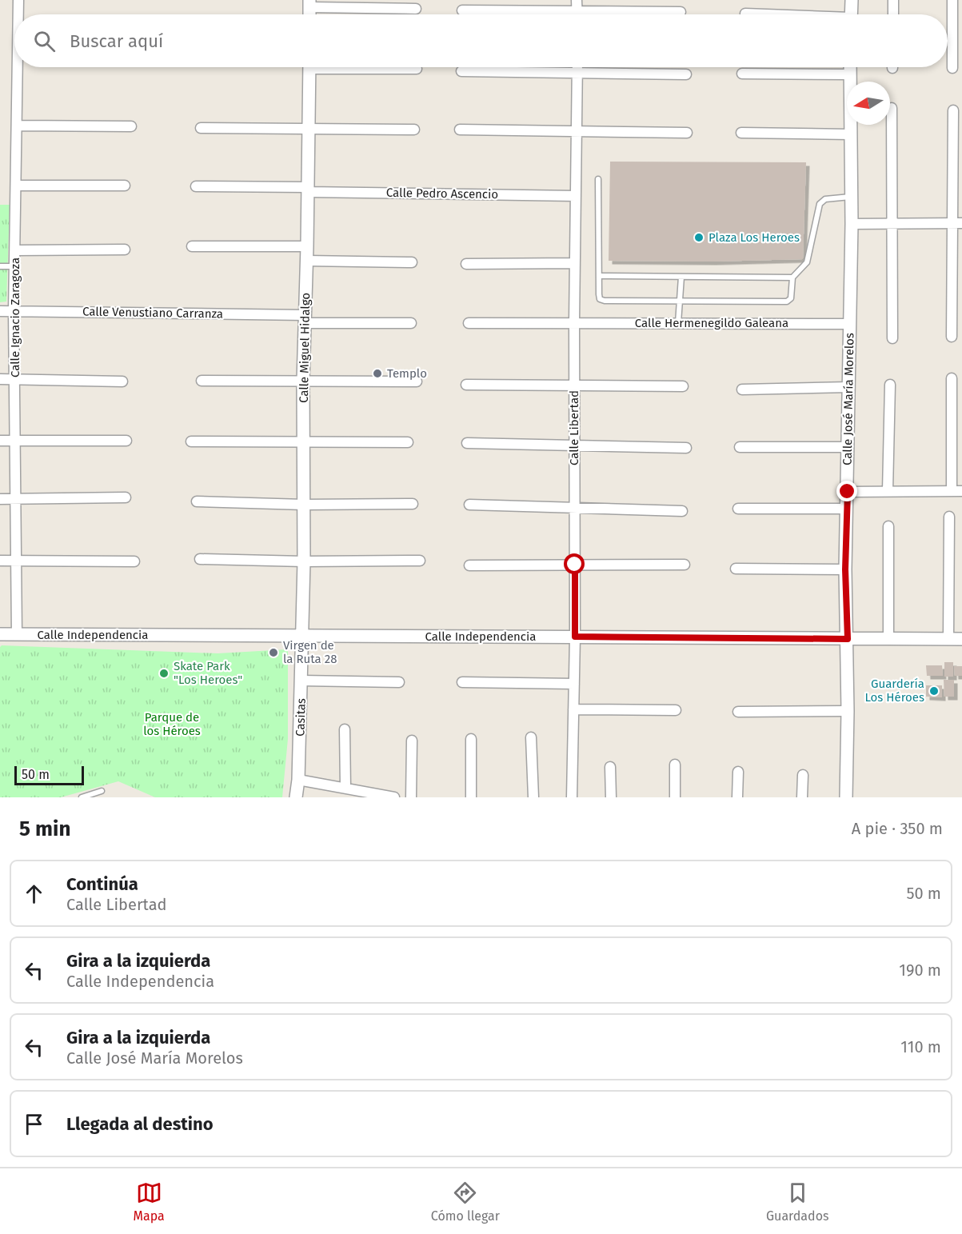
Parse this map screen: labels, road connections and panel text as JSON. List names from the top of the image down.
{
  "streets": {
    "street": [
      "Calle Pedro Ascencio",
      "Calle Venustiano Carranza",
      "Calle Ignacio Zaragoza",
      "Calle Hermenegildo Galeana",
      "Calle Miguel Hidalgo",
      "Calle José María Morelos",
      "Calle Libertad",
      "Calle Independencia",
      "Casitas"
    ]
  },
  "crossings": [
    ["Calle Pedro Ascencio", "Calle Miguel Hidalgo"],
    ["Calle Pedro Ascencio", "Calle Libertad"],
    ["Calle Venustiano Carranza", "Calle Ignacio Zaragoza"],
    ["Calle Venustiano Carranza", "Calle Miguel Hidalgo"],
    ["Calle Ignacio Zaragoza", "Calle Independencia"],
    ["Calle Hermenegildo Galeana", "Calle José María Morelos"],
    ["Calle Hermenegildo Galeana", "Calle Libertad"],
    ["Calle Miguel Hidalgo", "Calle Independencia"],
    ["Calle Miguel Hidalgo", "Casitas"],
    ["Calle José María Morelos", "Calle Independencia"],
    ["Calle Libertad", "Calle Independencia"],
    ["Calle Independencia", "Casitas"]
  ],
  "parks": ["Parque de los Héroes"],
  "places": [
    "Plaza Los Heroes",
    "Templo",
    "Virgen de la Ruta 28",
    "Skate Park \"Los Heroes\"",
    "Guardería Los Héroes"
  ],
  "scale_bar": "50 m",
  "north": "left",
  "page": {
    "search": "Buscar aquí",
    "scale": "50 m",
    "heading": ["5 min", "A pie · 350 m"],
    "list": [
      ["Continúa", "Calle Libertad", "50 m"],
      ["Gira a la izquierda", "Calle Independencia", "190 m"],
      ["Gira a la izquierda", "Calle José María Morelos", "110 m"],
      "Llegada al destino"
    ],
    "nav": ["Mapa", "Cómo llegar", "Guardados"]
  }
}
